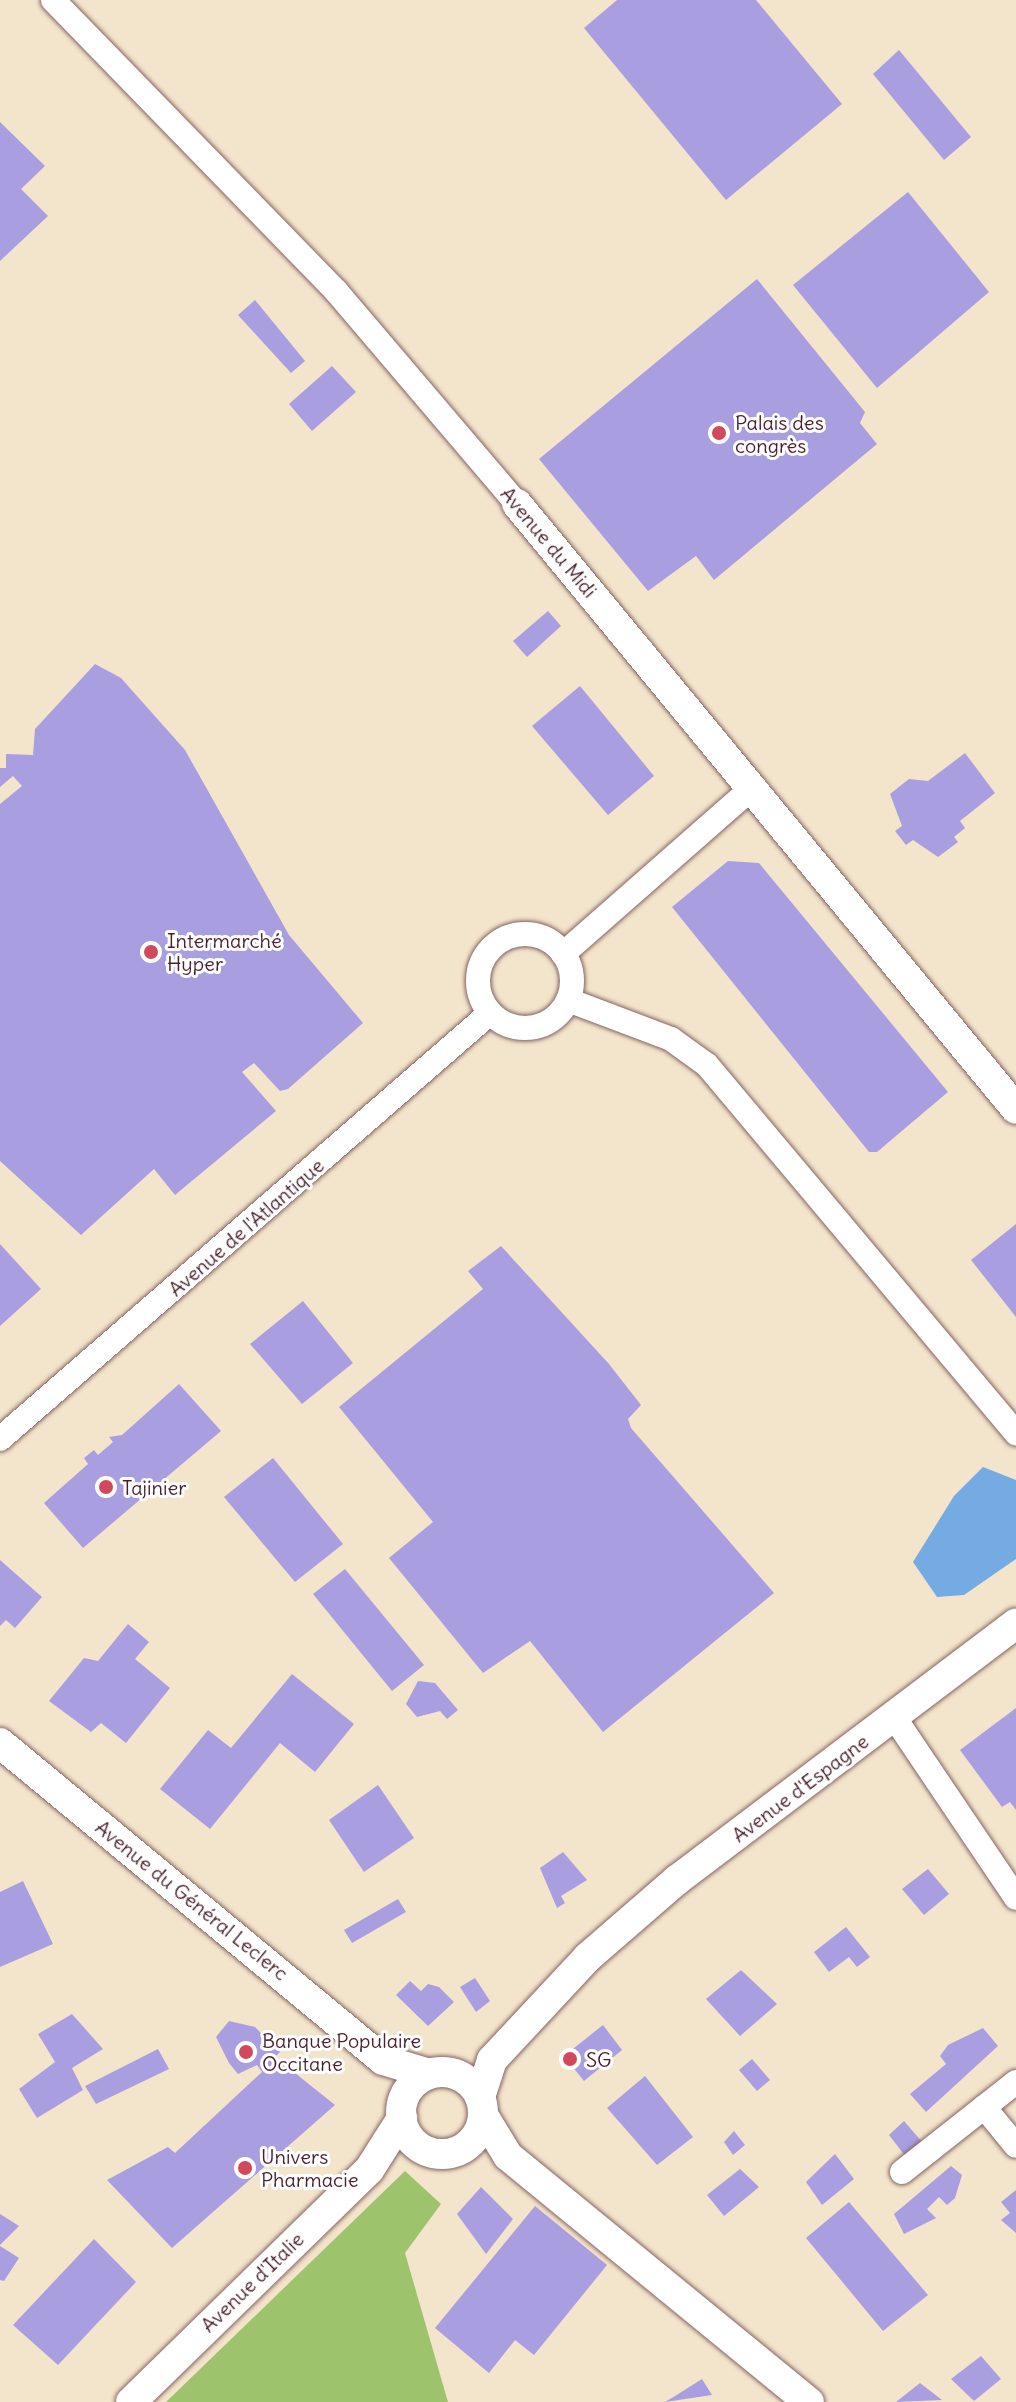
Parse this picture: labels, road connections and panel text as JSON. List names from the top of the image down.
{
  "streets": {
    "street": [
      "Avenue du Midi",
      "Avenue de l'Atlantique",
      "Avenue d'Espagne",
      "Avenue du Général Leclerc",
      "Avenue d'Italie"
    ]
  },
  "crossings": [
    ["Avenue du Général Leclerc", "Avenue d'Italie"]
  ],
  "places": [
    "Palais des congrès",
    "Intermarché Hyper",
    "Tajinier",
    "Banque Populaire Occitane",
    "SG",
    "Univers Pharmacie"
  ]
}
